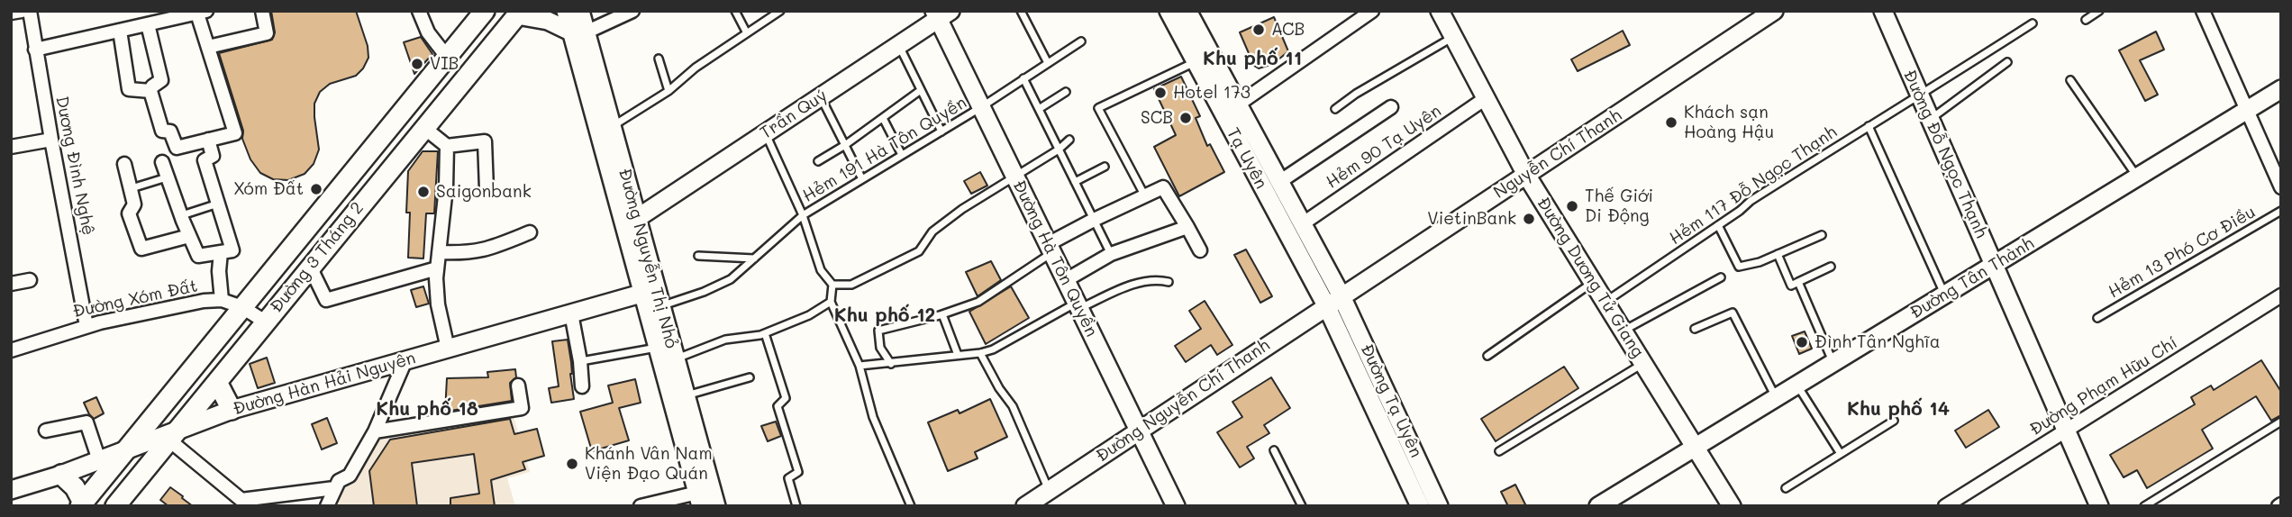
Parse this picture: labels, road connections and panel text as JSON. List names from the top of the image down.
{
  "streets": {
    "main road": ["Đường 3 Tháng 2"],
    "street": [
      "Trần Quý",
      "Hẻm 90 Tạ Uyên",
      "Nguyễn Chí Thanh",
      "Đường Đỗ Ngọc Thạnh",
      "Tạ Uyên",
      "Dương Đình Nghệ",
      "Đường Nguyễn Thị Nhỏ",
      "Đường Hà Tôn Quyền",
      "Đường Dương Tử Giang",
      "Đường Tân Thành",
      "Đường Xóm Đất",
      "Đường Hàn Hải Nguyên",
      "Đường Phạm Hữu Chí",
      "Đường Nguyễn Chí Thanh",
      "Đường Tạ Uyên"
    ],
    "lane": ["Hẻm 191 Hà Tôn Quyền", "Hẻm 117 Đỗ Ngọc Thạnh", "Hẻm 13 Phó Cơ Điều"]
  },
  "crossings": [
    ["Trần Quý", "Đường Nguyễn Thị Nhỏ"],
    ["Trần Quý", "Đường Hà Tôn Quyền"],
    ["Hẻm 90 Tạ Uyên", "Tạ Uyên"],
    ["Hẻm 90 Tạ Uyên", "Đường Dương Tử Giang"],
    ["Hẻm 191 Hà Tôn Quyền", "Đường Nguyễn Thị Nhỏ"],
    ["Hẻm 191 Hà Tôn Quyền", "Đường Hà Tôn Quyền"],
    ["Hẻm 191 Hà Tôn Quyền", "Đường Hàn Hải Nguyên"],
    ["Nguyễn Chí Thanh", "Tạ Uyên"],
    ["Nguyễn Chí Thanh", "Đường Dương Tử Giang"],
    ["Nguyễn Chí Thanh", "Đường Nguyễn Chí Thanh"],
    ["Nguyễn Chí Thanh", "Đường Tạ Uyên"],
    ["Đường Đỗ Ngọc Thạnh", "Hẻm 117 Đỗ Ngọc Thạnh"],
    ["Đường Đỗ Ngọc Thạnh", "Đường Tân Thành"],
    ["Đường Đỗ Ngọc Thạnh", "Đường Phạm Hữu Chí"],
    ["Tạ Uyên", "Đường Nguyễn Chí Thanh"],
    ["Tạ Uyên", "Đường Tạ Uyên"],
    ["Dương Đình Nghệ", "Đường Xóm Đất"],
    ["Hẻm 117 Đỗ Ngọc Thạnh", "Đường Dương Tử Giang"],
    ["Đường 3 Tháng 2", "Đường Xóm Đất"],
    ["Đường 3 Tháng 2", "Đường Hàn Hải Nguyên"],
    ["Đường Nguyễn Thị Nhỏ", "Đường Hàn Hải Nguyên"],
    ["Đường Hà Tôn Quyền", "Đường Nguyễn Chí Thanh"],
    ["Đường Dương Tử Giang", "Đường Tân Thành"],
    ["Đường Nguyễn Chí Thanh", "Đường Tạ Uyên"]
  ],
  "districts": [
    "Khu phố 11",
    "Khu phố 12",
    "Khu phố 18",
    "Khu phố 14"
  ],
  "places": [
    "ACB",
    "VIB",
    "Hotel 173",
    "SCB",
    "Khách sạn Hoàng Hậu",
    "Xóm Đất",
    "Saigonbank",
    "Thế Giới Di Động",
    "VietinBank",
    "Đình Tân Nghĩa",
    "Khánh Vân Nam Viện Đạo Quán"
  ]
}
